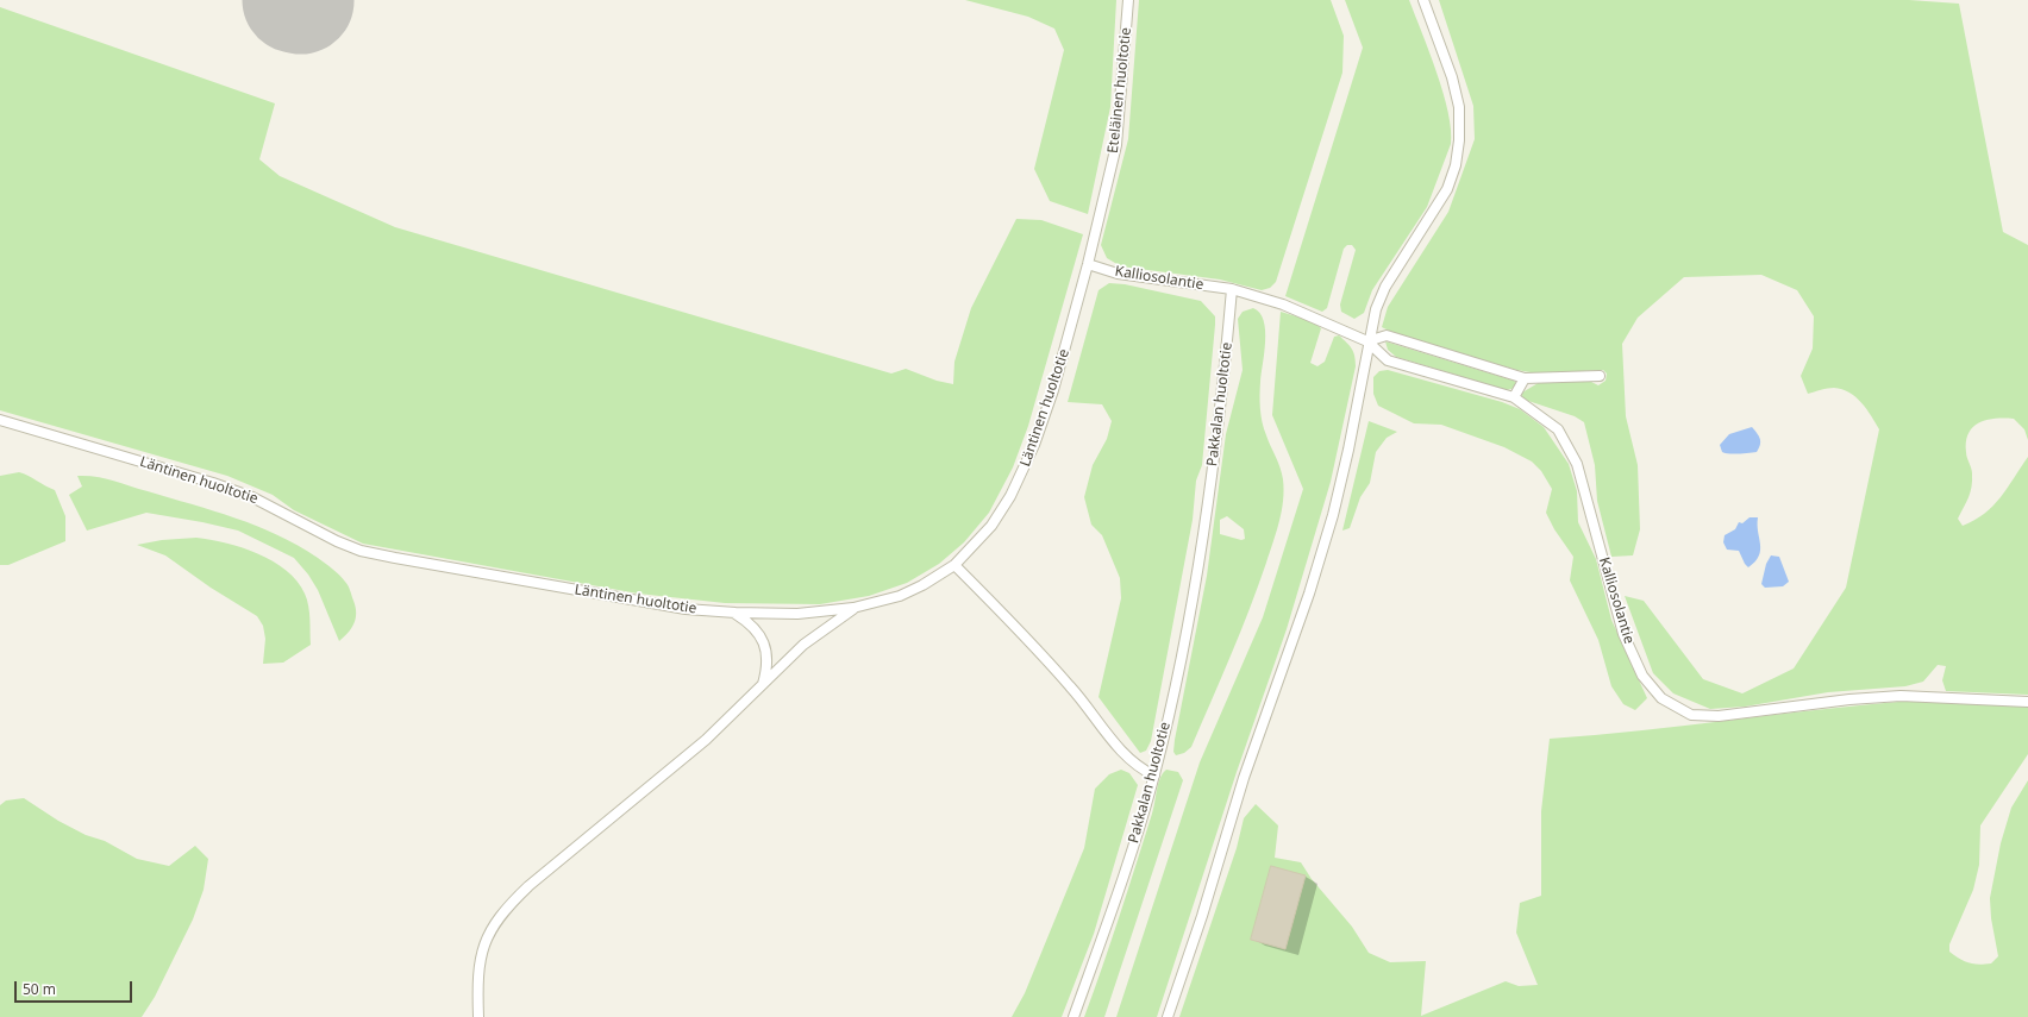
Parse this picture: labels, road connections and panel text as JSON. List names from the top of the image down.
{
  "streets": {
    "lane": [
      "Eteläinen huoltotie",
      "Kalliosolantie",
      "Pakkalan huoltotie",
      "Läntinen huoltotie"
    ]
  },
  "crossings": [
    ["Eteläinen huoltotie", "Kalliosolantie"],
    ["Eteläinen huoltotie", "Läntinen huoltotie"],
    ["Kalliosolantie", "Pakkalan huoltotie"],
    ["Kalliosolantie", "Läntinen huoltotie"]
  ],
  "scale_bar": "50 m"
}
